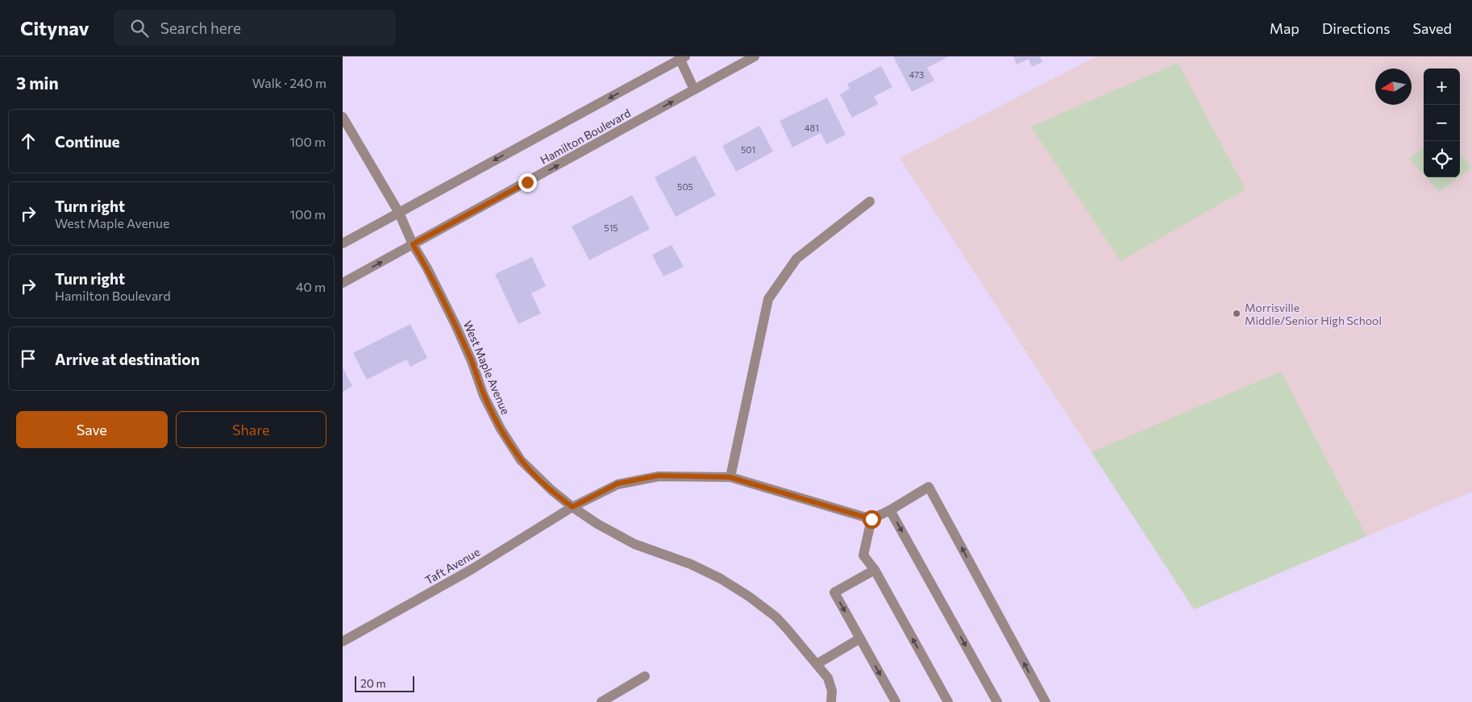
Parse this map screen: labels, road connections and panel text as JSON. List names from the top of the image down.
{
  "streets": {
    "street": ["Hamilton Boulevard", "West Maple Avenue", "Taft Avenue"]
  },
  "crossings": [
    ["Hamilton Boulevard", "West Maple Avenue"],
    ["West Maple Avenue", "Taft Avenue"]
  ],
  "places": ["Morrisville Middle/Senior High School"],
  "house_numbers": [
    "473",
    "481",
    "501",
    "505",
    "515"
  ],
  "scale_bar": "20 m",
  "north": "left",
  "page": {
    "header": "Citynav",
    "search": "Search here",
    "nav": ["Map", "Directions", "Saved"],
    "heading": ["3 min", "Walk · 240 m"],
    "map_buttons": ["+", "−"],
    "list": [
      ["Continue", "100 m"],
      ["Turn right", "West Maple Avenue", "100 m"],
      ["Turn right", "Hamilton Boulevard", "40 m"],
      "Arrive at destination"
    ],
    "buttons": ["Save", "Share"],
    "scale": "20 m"
  }
}
